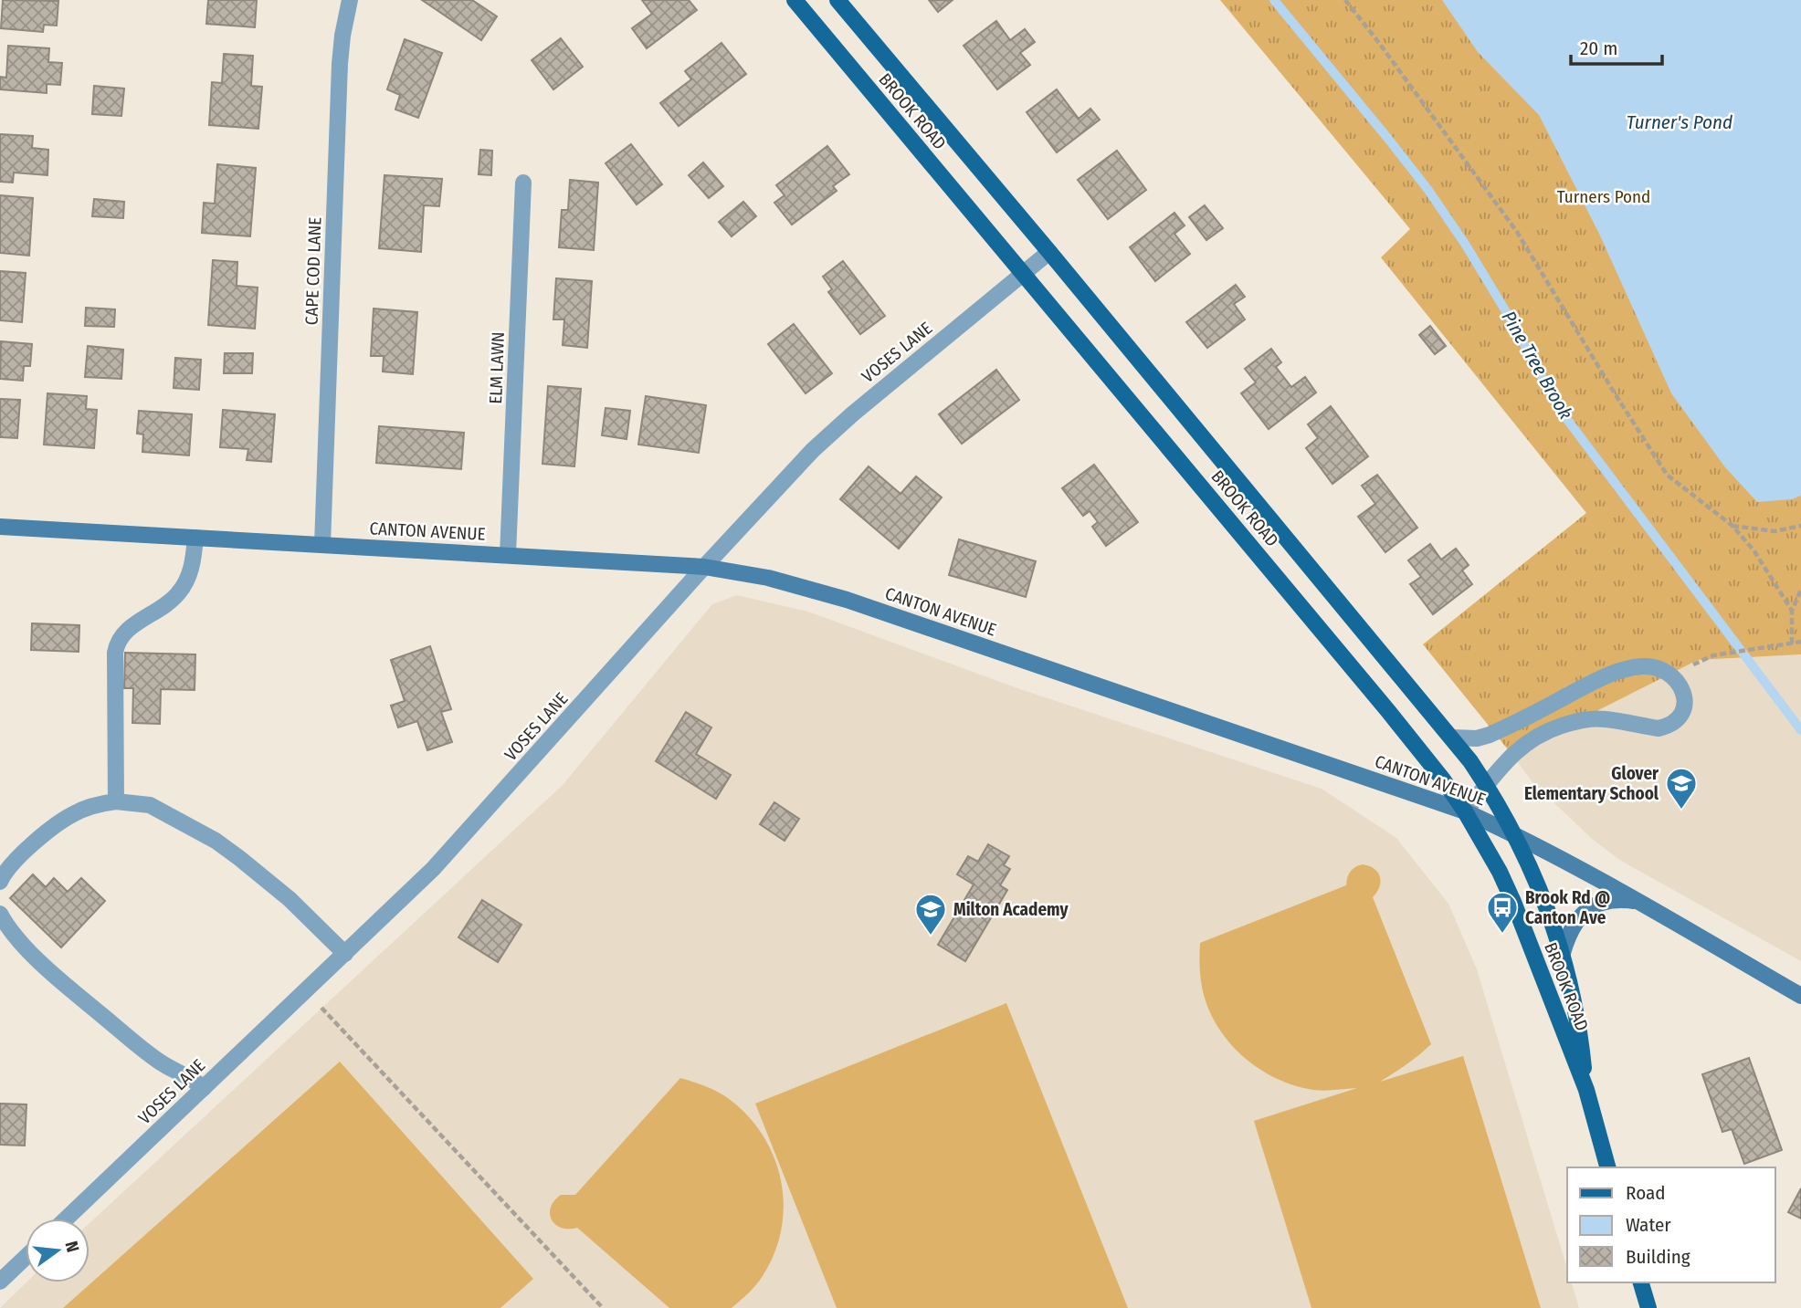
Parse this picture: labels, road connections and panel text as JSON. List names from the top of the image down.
{
  "streets": {
    "main road": ["BROOK ROAD"],
    "street": [
      "CAPE COD LANE",
      "VOSES LANE",
      "ELM LAWN",
      "CANTON AVENUE"
    ]
  },
  "crossings": [
    ["BROOK ROAD", "VOSES LANE"],
    ["BROOK ROAD", "CANTON AVENUE"],
    ["CAPE COD LANE", "CANTON AVENUE"],
    ["VOSES LANE", "CANTON AVENUE"],
    ["ELM LAWN", "CANTON AVENUE"]
  ],
  "water": ["Turner's Pond", "Pine Tree Brook"],
  "parks": ["Turners Pond"],
  "places": {
    "school or university": ["Glover Elementary School", "Milton Academy"],
    "bus stop": ["Brook Rd @ Canton Ave"]
  },
  "legend": ["Road", "Water", "Building"],
  "scale_bar": "20 m",
  "north": "right"
}
